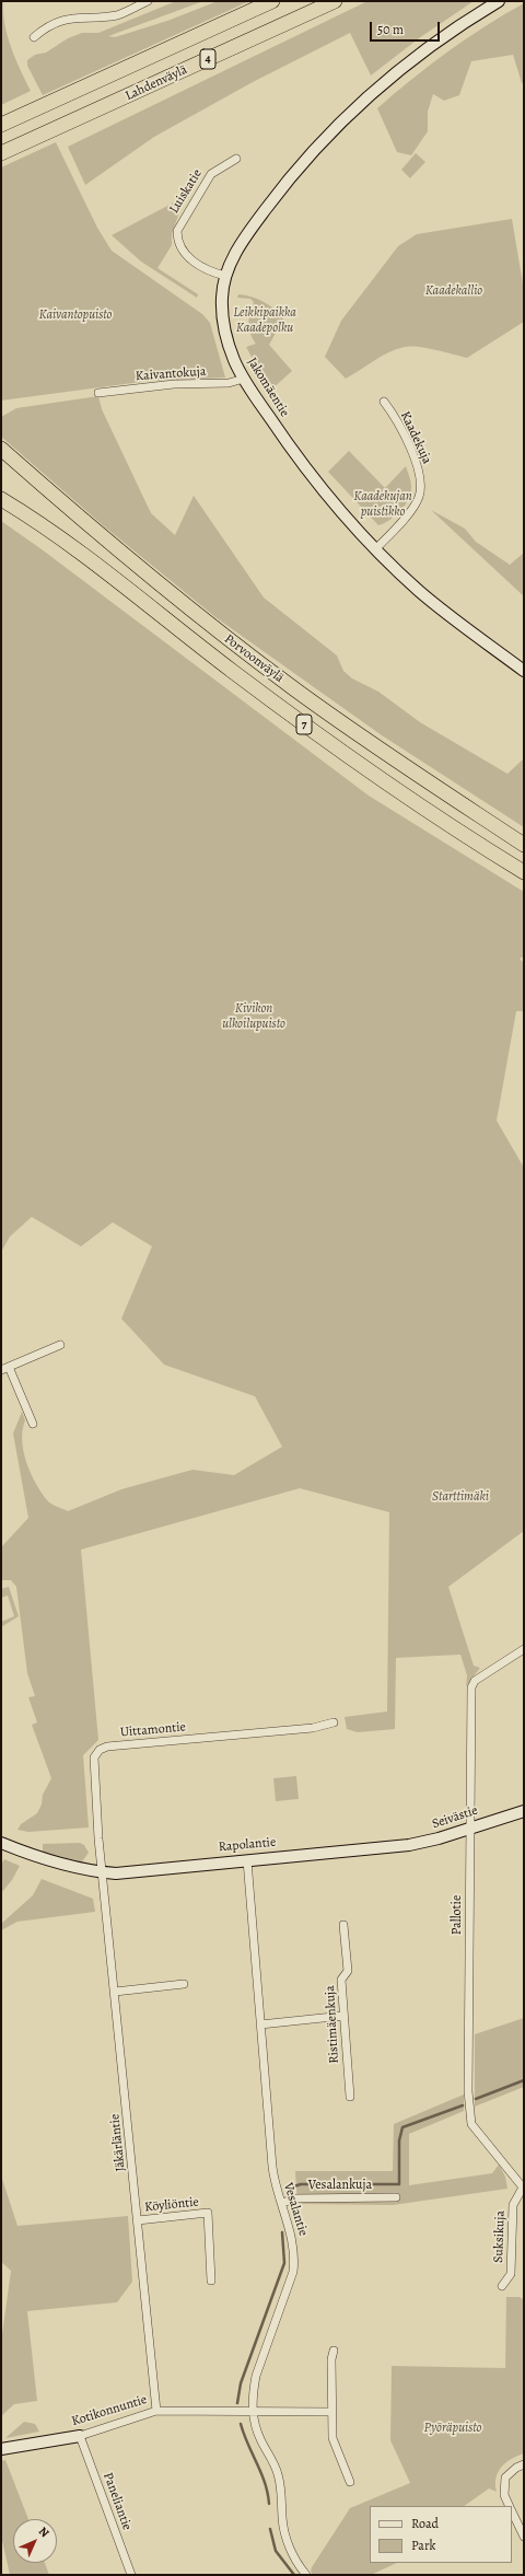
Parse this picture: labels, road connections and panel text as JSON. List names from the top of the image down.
{
  "streets": {
    "highway": [
      "4",
      "Lahdenväylä",
      "Porvoonväylä",
      "7"
    ],
    "street": [
      "Luiskatie",
      "Kaivantokuja",
      "Jakomäentie",
      "Kaadekuja",
      "Uittamontie",
      "Seivästie",
      "Rapolantie",
      "Pallotie",
      "Ristimäenkuja",
      "Jäkärläntie",
      "Vesalankuja",
      "Köyliöntie",
      "Vesalantie",
      "Suksikuja",
      "Kotikonnuntie",
      "Paneliantie"
    ]
  },
  "crossings": [
    ["Luiskatie", "Jakomäentie"],
    ["Kaivantokuja", "Jakomäentie"],
    ["Jakomäentie", "Kaadekuja"],
    ["Uittamontie", "Rapolantie"],
    ["Uittamontie", "Jäkärläntie"],
    ["Seivästie", "Rapolantie"],
    ["Seivästie", "Pallotie"],
    ["Rapolantie", "Jäkärläntie"],
    ["Rapolantie", "Vesalantie"],
    ["Pallotie", "Suksikuja"],
    ["Jäkärläntie", "Köyliöntie"],
    ["Jäkärläntie", "Kotikonnuntie"],
    ["Vesalantie", "Kotikonnuntie"],
    ["Kotikonnuntie", "Paneliantie"]
  ],
  "parks": [
    "Kaadekallio",
    "Leikkipaikka Kaadepolku",
    "Kaivantopuisto",
    "Kaadekujan puistikko",
    "Kivikon ulkoilupuisto",
    "Starttimäki",
    "Pyöräpuisto"
  ],
  "legend": ["Road", "Park"],
  "scale_bar": "50 m",
  "north": "top right"
}
